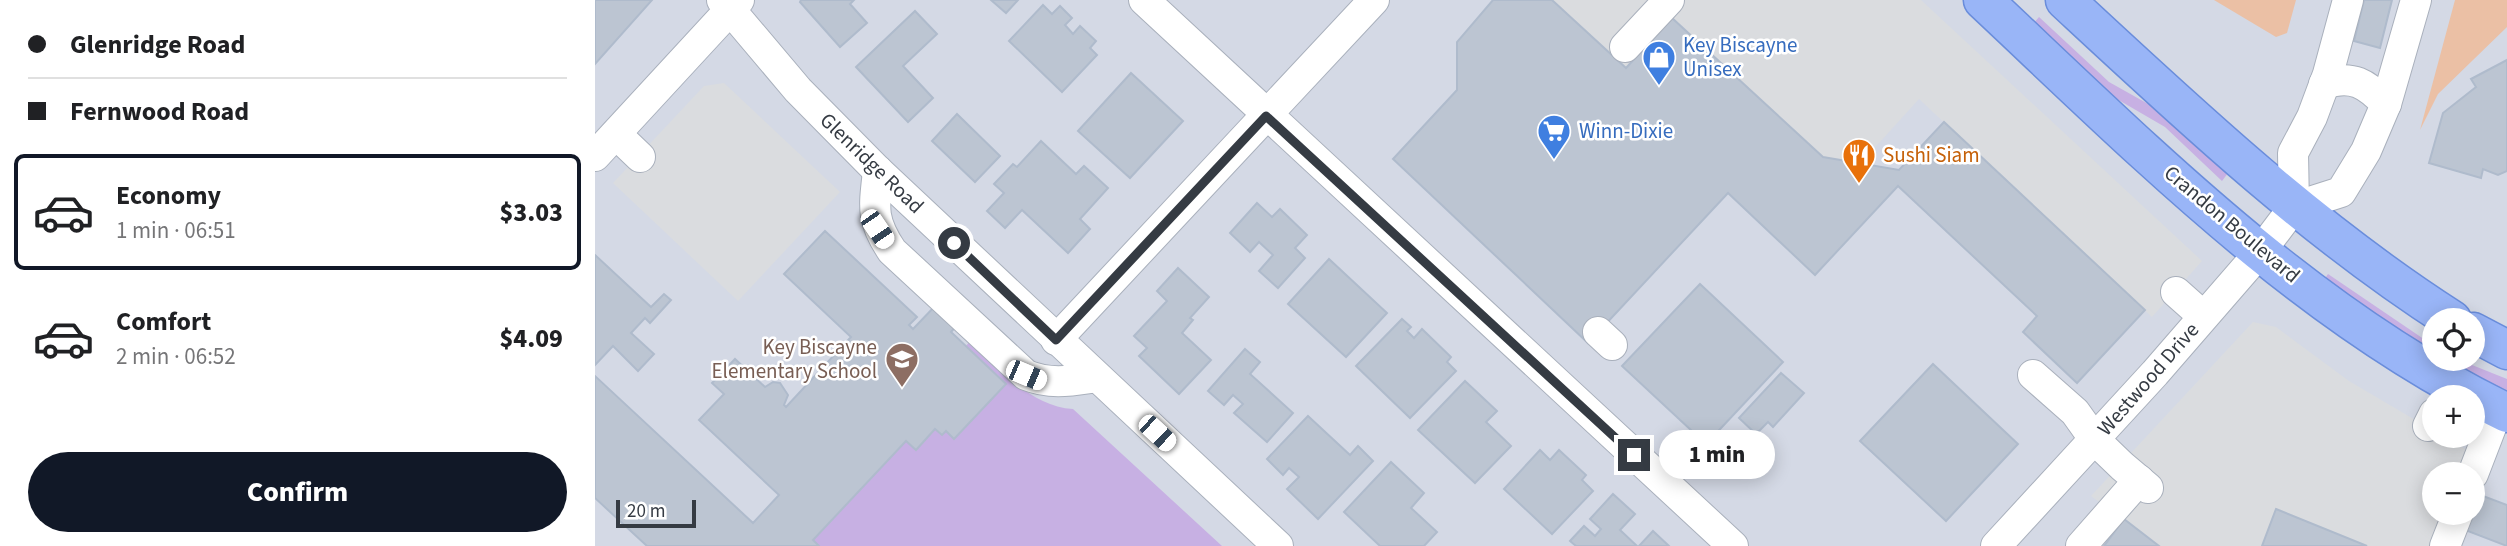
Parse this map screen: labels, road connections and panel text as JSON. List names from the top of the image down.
{
  "streets": {
    "main road": ["Crandon Boulevard"],
    "street": ["Glenridge Road", "Westwood Drive"]
  },
  "crossings": [
    ["Crandon Boulevard", "Westwood Drive"]
  ],
  "places": {
    "shop": ["Key Biscayne Unisex"],
    "supermarket": ["Winn-Dixie"],
    "restaurant": ["Sushi Siam"],
    "school or university": ["Key Biscayne Elementary School"]
  },
  "scale_bar": "20 m",
  "page": {
    "banner": ["Glenridge Road", "Fernwood Road"],
    "list": [
      {
        "name": "Economy",
        "note": "1 min · 06:51",
        "value": "$3.03"
      },
      {
        "name": "Comfort",
        "note": "2 min · 06:52",
        "value": "$4.09"
      }
    ],
    "map_buttons": ["+", "−"],
    "bubble": "1 min",
    "buttons": "Confirm",
    "scale": "20 m"
  }
}
